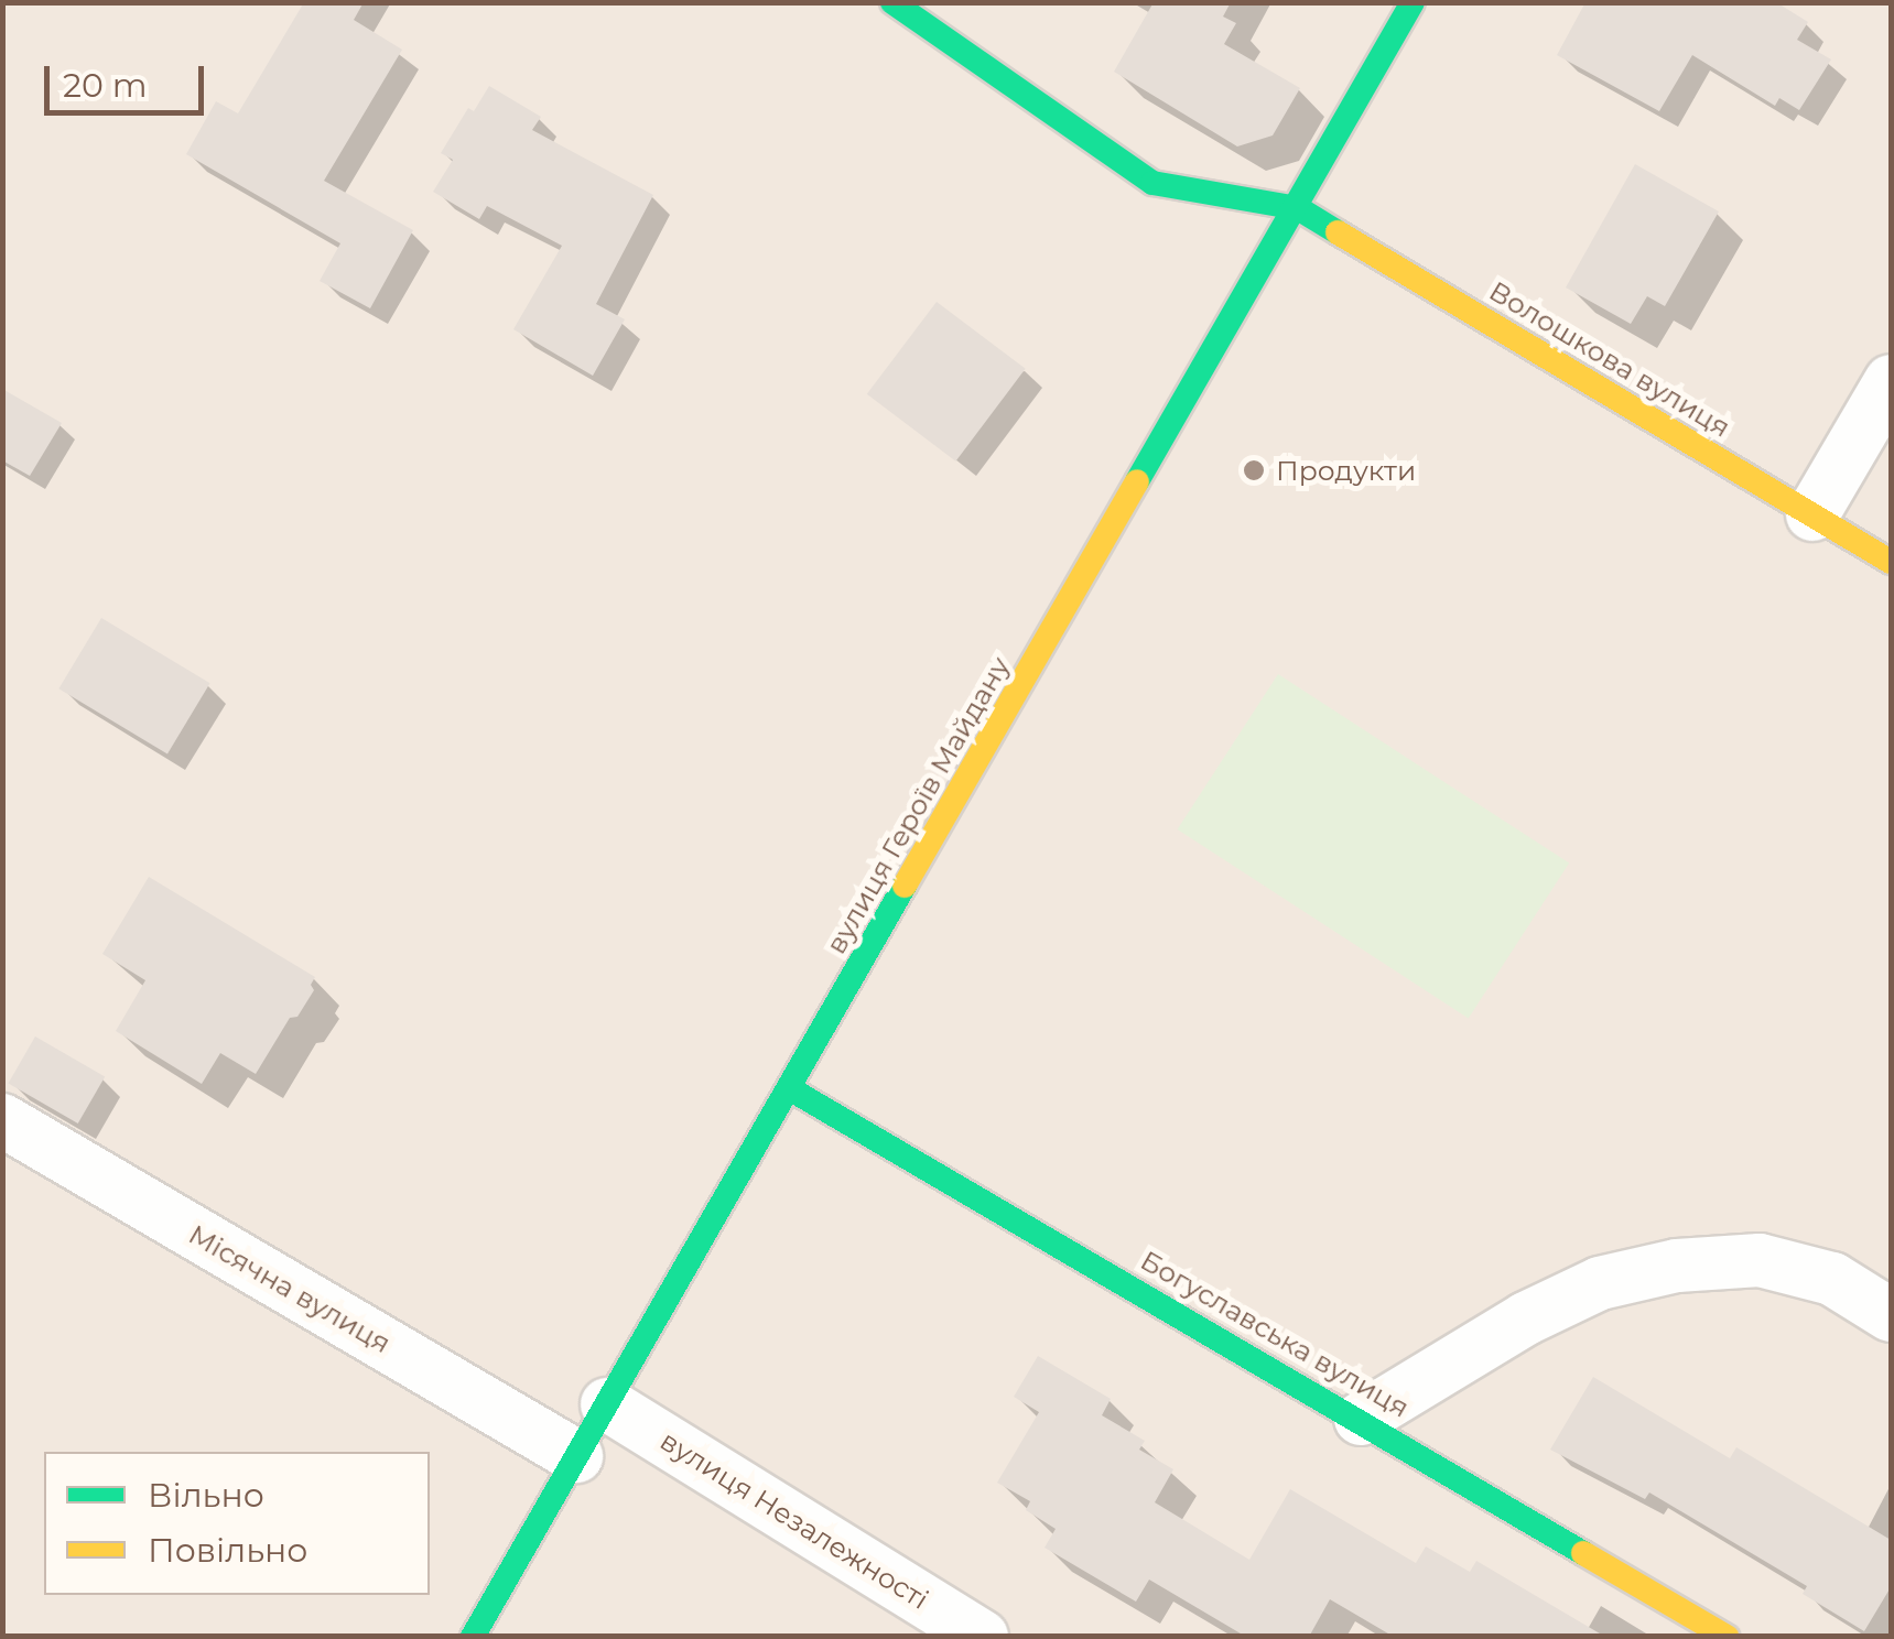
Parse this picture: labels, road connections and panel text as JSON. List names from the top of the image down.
{
  "streets": {
    "street": [
      "Волошкова вулиця",
      "вулиця Героїв Майдану",
      "Місячна вулиця",
      "Богуславська вулиця",
      "вулиця Незалежності"
    ]
  },
  "crossings": [
    ["Волошкова вулиця", "вулиця Героїв Майдану"],
    ["вулиця Героїв Майдану", "Місячна вулиця"],
    ["вулиця Героїв Майдану", "Богуславська вулиця"],
    ["вулиця Героїв Майдану", "вулиця Незалежності"]
  ],
  "places": ["Продукти"],
  "legend": ["Вільно", "Повільно"],
  "scale_bar": "20 m"
}
